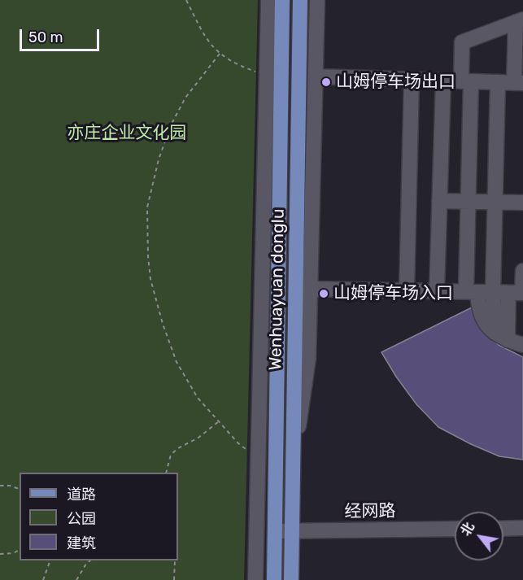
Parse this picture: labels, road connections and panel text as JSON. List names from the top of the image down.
{
  "streets": {
    "main road": ["Wenhuayuan donglu"],
    "street": ["经网路"]
  },
  "crossings": [
    ["Wenhuayuan donglu", "经网路"]
  ],
  "parks": ["亦庄企业文化园"],
  "places": ["山姆停车场出口", "山姆停车场入口"],
  "legend": ["道路", "公园", "建筑"],
  "scale_bar": "50 m",
  "north": "top left"
}
